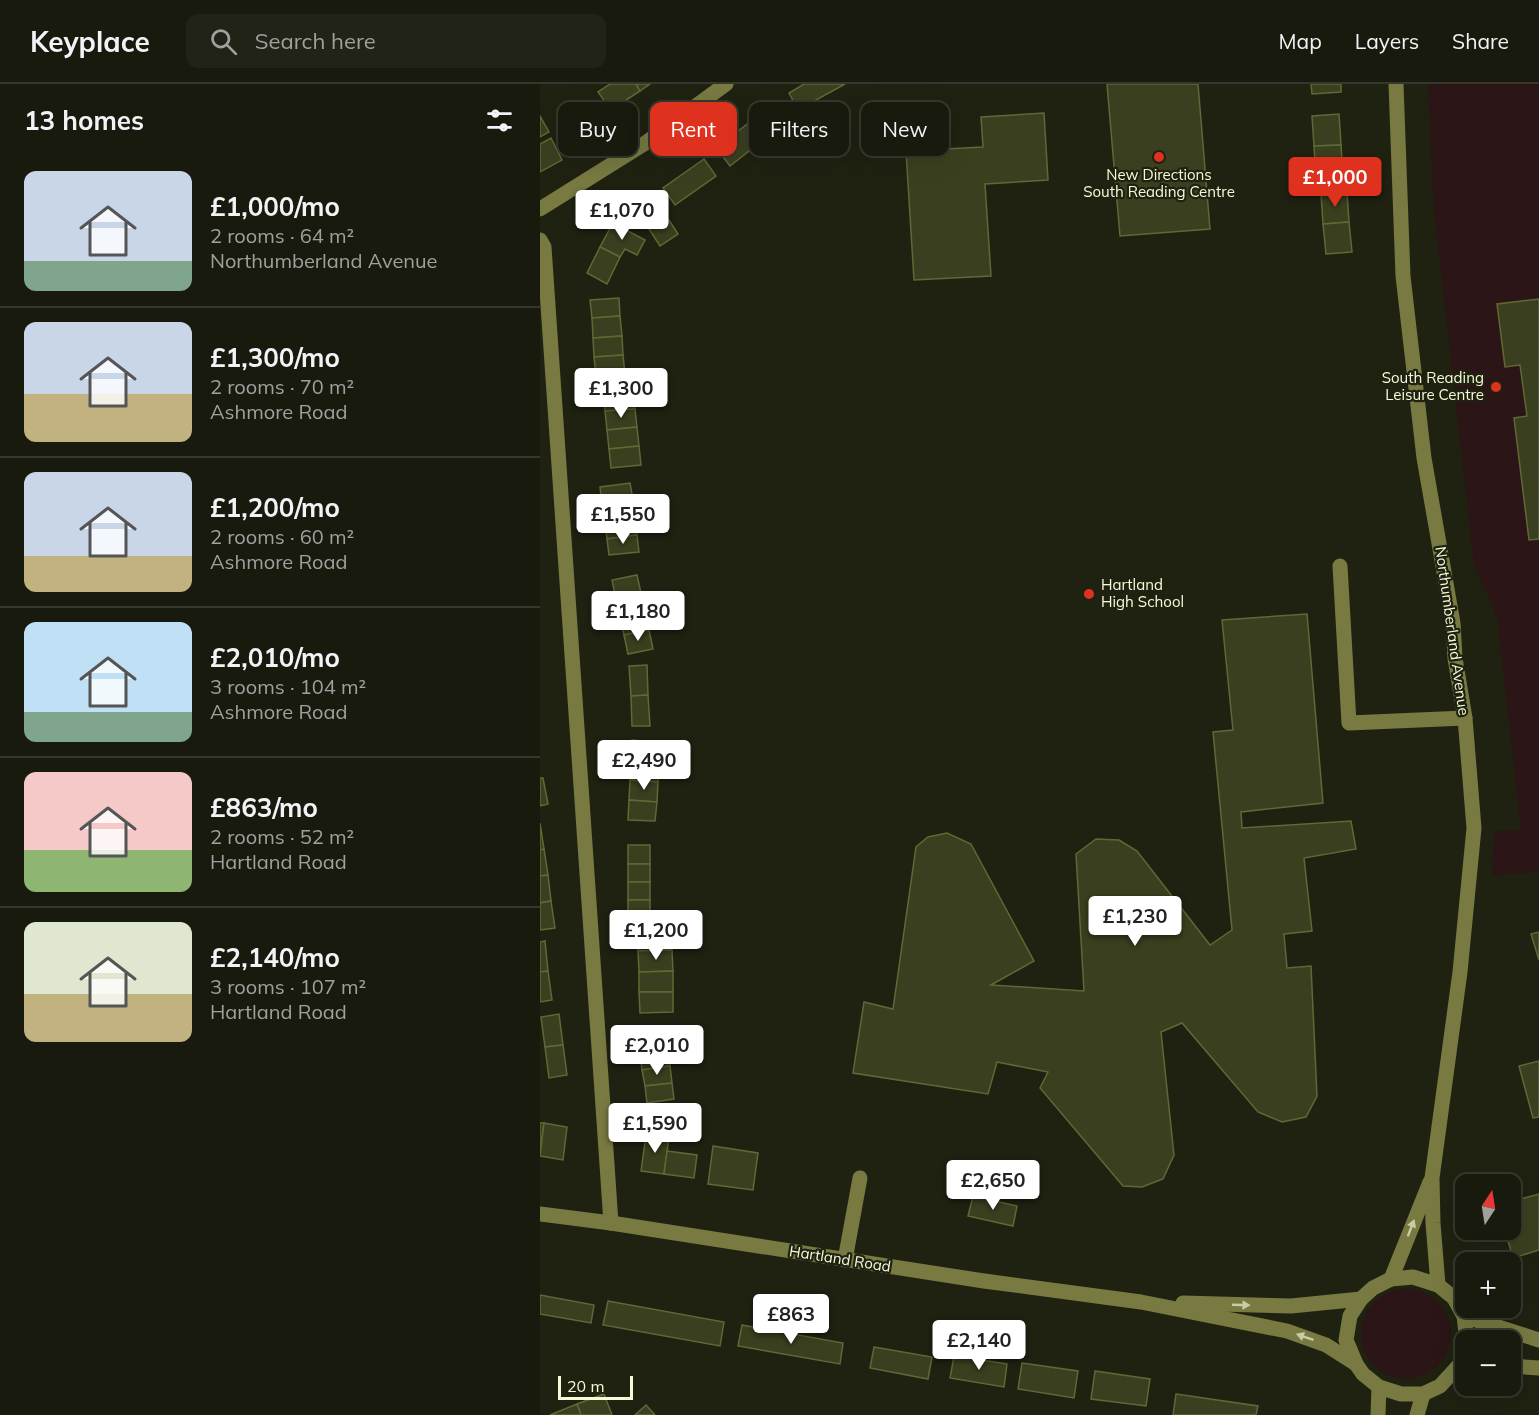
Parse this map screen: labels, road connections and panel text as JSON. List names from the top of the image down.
{
  "streets": {
    "street": ["Northumberland Avenue", "Hartland Road"]
  },
  "places": ["New Directions South Reading Centre", "South Reading Leisure Centre", "Hartland High School"],
  "scale_bar": "20 m",
  "north": "top",
  "page": {
    "header": "Keyplace",
    "search": "Search here",
    "nav": ["Map", "Layers", "Share"],
    "heading": "13 homes",
    "chip": [
      "Buy",
      "Rent",
      "Filters",
      "New"
    ],
    "list": [
      {
        "name": "£1,000/mo",
        "note": "2 rooms · 64 m² · Northumberland Avenue"
      },
      {
        "name": "£1,300/mo",
        "note": "2 rooms · 70 m² · Ashmore Road"
      },
      {
        "name": "£1,200/mo",
        "note": "2 rooms · 60 m² · Ashmore Road"
      },
      {
        "name": "£2,010/mo",
        "note": "3 rooms · 104 m² · Ashmore Road"
      },
      {
        "name": "£863/mo",
        "note": "2 rooms · 52 m² · Hartland Road"
      },
      {
        "name": "£2,140/mo",
        "note": "3 rooms · 107 m² · Hartland Road"
      }
    ],
    "price": [
      "£1,000",
      "£1,070",
      "£1,300",
      "£1,550",
      "£1,180",
      "£2,490",
      "£1,230",
      "£1,200",
      "£2,010",
      "£1,590",
      "£2,650",
      "£863",
      "£2,140"
    ],
    "map_buttons": ["+", "−"],
    "scale": "20 m"
  }
}
